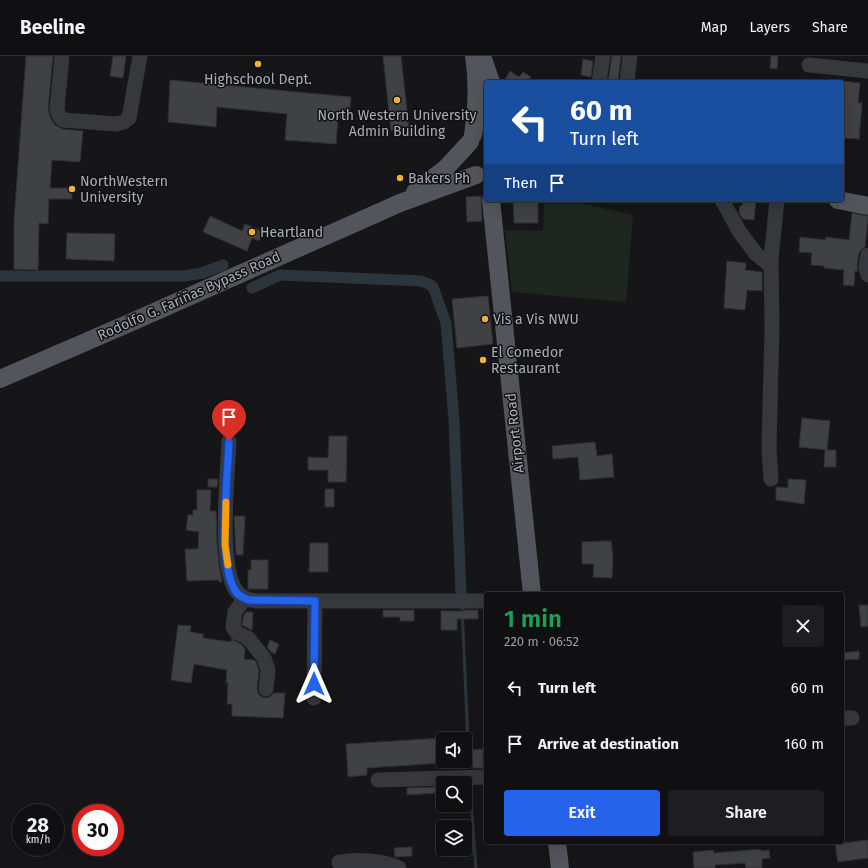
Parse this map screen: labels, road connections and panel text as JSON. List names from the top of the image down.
{
  "streets": {
    "main road": ["Rodolfo G. Fariñas Bypass Road", "Airport Road"]
  },
  "places": [
    "Highschool Dept.",
    "North Western University Admin Building",
    "Bakers Ph",
    "NorthWestern University",
    "Heartland",
    "Vis a Vis NWU",
    "El Comedor Restaurant"
  ],
  "page": {
    "header": "Beeline",
    "nav": ["Map", "Layers", "Share"],
    "turn": ["60 m", "Turn left"],
    "then": "Then",
    "heading": ["1 min", "220 m · 06:52"],
    "list": [
      {
        "name": "Turn left",
        "value": "60 m"
      },
      {
        "name": "Arrive at destination",
        "value": "160 m"
      }
    ],
    "buttons": ["Exit", "Share"],
    "speed": "28 km/h",
    "limit": "30"
  }
}
